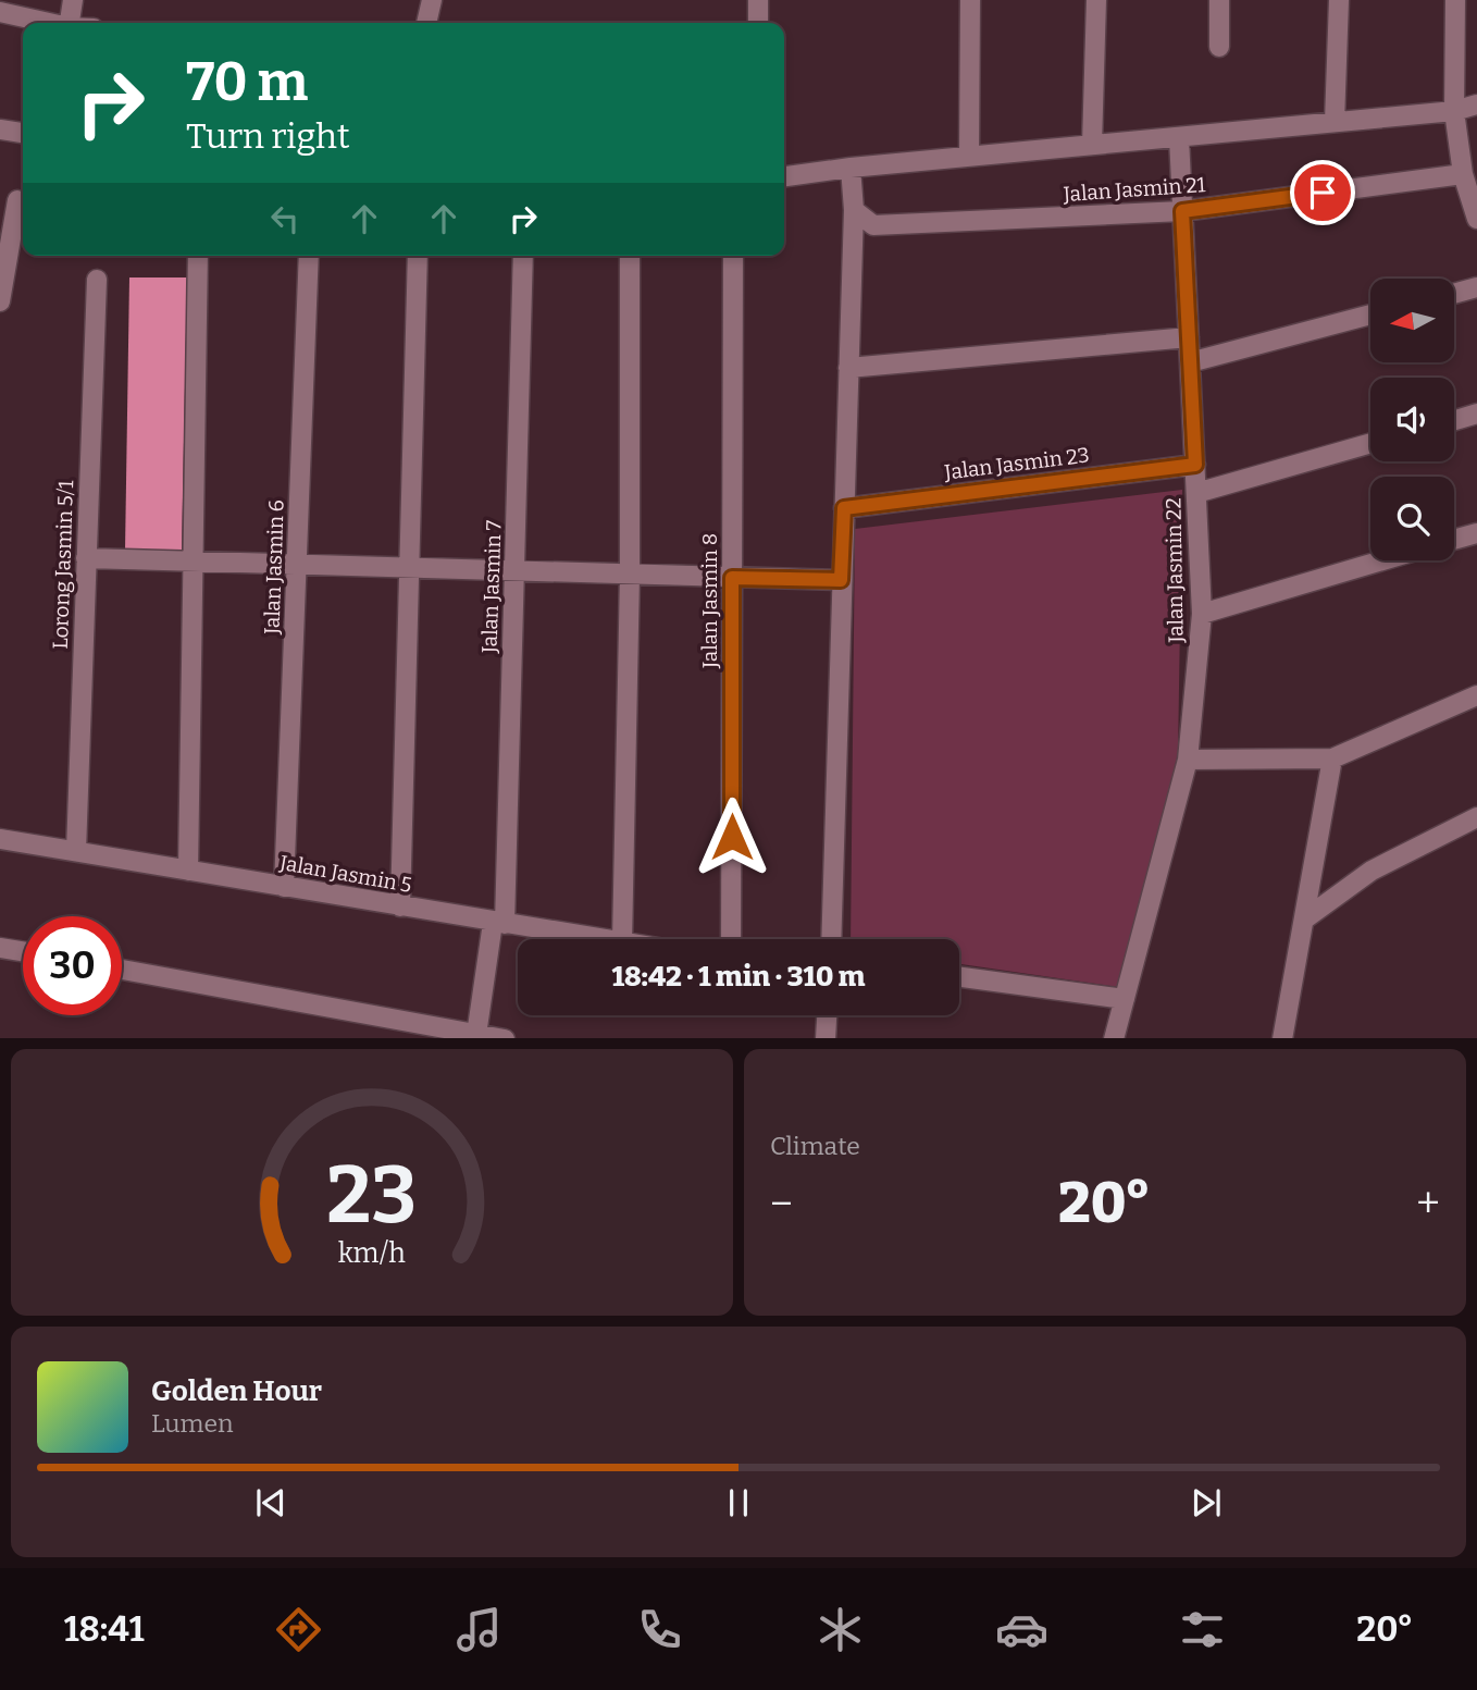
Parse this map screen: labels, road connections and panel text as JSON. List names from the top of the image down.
{
  "streets": {
    "street": [
      "Jalan Jasmin 21",
      "Jalan Jasmin 23",
      "Lorong Jasmin 5/1",
      "Jalan Jasmin 6",
      "Jalan Jasmin 22",
      "Jalan Jasmin 7",
      "Jalan Jasmin 8",
      "Jalan Jasmin 5"
    ]
  },
  "crossings": [
    ["Jalan Jasmin 21", "Jalan Jasmin 22"],
    ["Jalan Jasmin 23", "Jalan Jasmin 22"],
    ["Lorong Jasmin 5/1", "Jalan Jasmin 5"],
    ["Jalan Jasmin 6", "Jalan Jasmin 5"],
    ["Jalan Jasmin 7", "Jalan Jasmin 5"]
  ],
  "north": "left",
  "page": {
    "turn": ["70 m", "Turn right"],
    "limit": "30",
    "trip": "18:42 · 1 min · 310 m",
    "tile": "Climate",
    "heat": ["−", "20°", "+"],
    "song": ["Golden Hour", "Lumen"],
    "tabs": ["18:41", "20°"],
    "gauge": ["23", "km/h"]
  }
}
